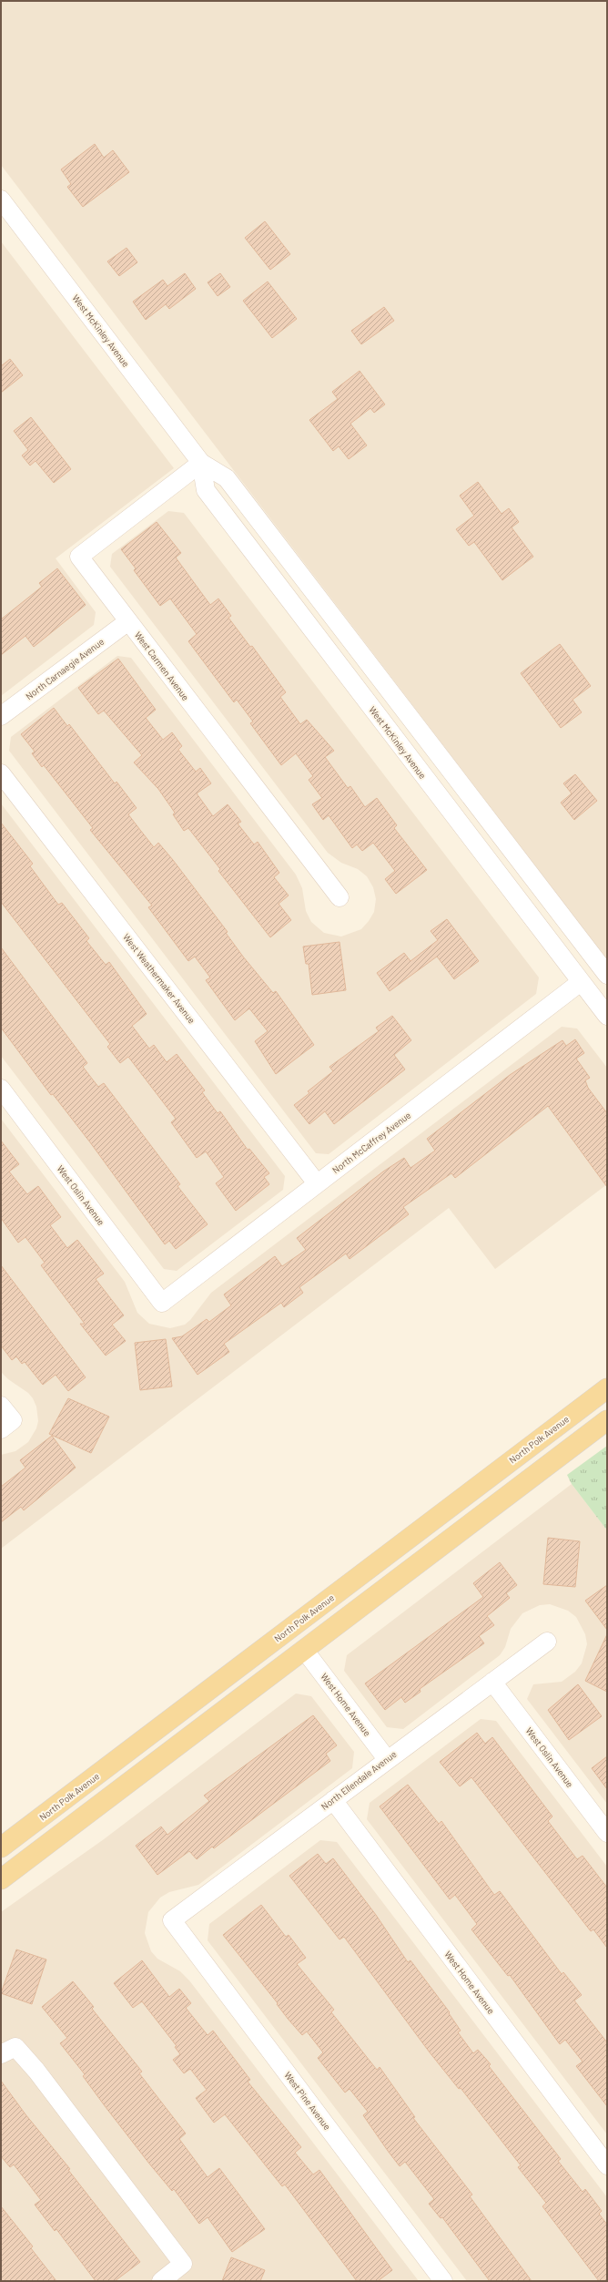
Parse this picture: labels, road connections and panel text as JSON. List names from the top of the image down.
{
  "streets": {
    "main road": ["North Polk Avenue"],
    "street": [
      "West McKinley Avenue",
      "West Carmen Avenue",
      "North Carnaegie Avenue",
      "West Weathermaker Avenue",
      "North McCaffrey Avenue",
      "West Oslin Avenue",
      "West Home Avenue",
      "North Ellendale Avenue",
      "West Pine Avenue"
    ]
  },
  "crossings": [
    ["West McKinley Avenue", "West Carmen Avenue"],
    ["West McKinley Avenue", "North McCaffrey Avenue"],
    ["West Carmen Avenue", "North Carnaegie Avenue"],
    ["West Weathermaker Avenue", "North McCaffrey Avenue"],
    ["North McCaffrey Avenue", "West Oslin Avenue"],
    ["West Oslin Avenue", "North Ellendale Avenue"],
    ["West Home Avenue", "North Ellendale Avenue"],
    ["North Ellendale Avenue", "West Pine Avenue"]
  ]
}
